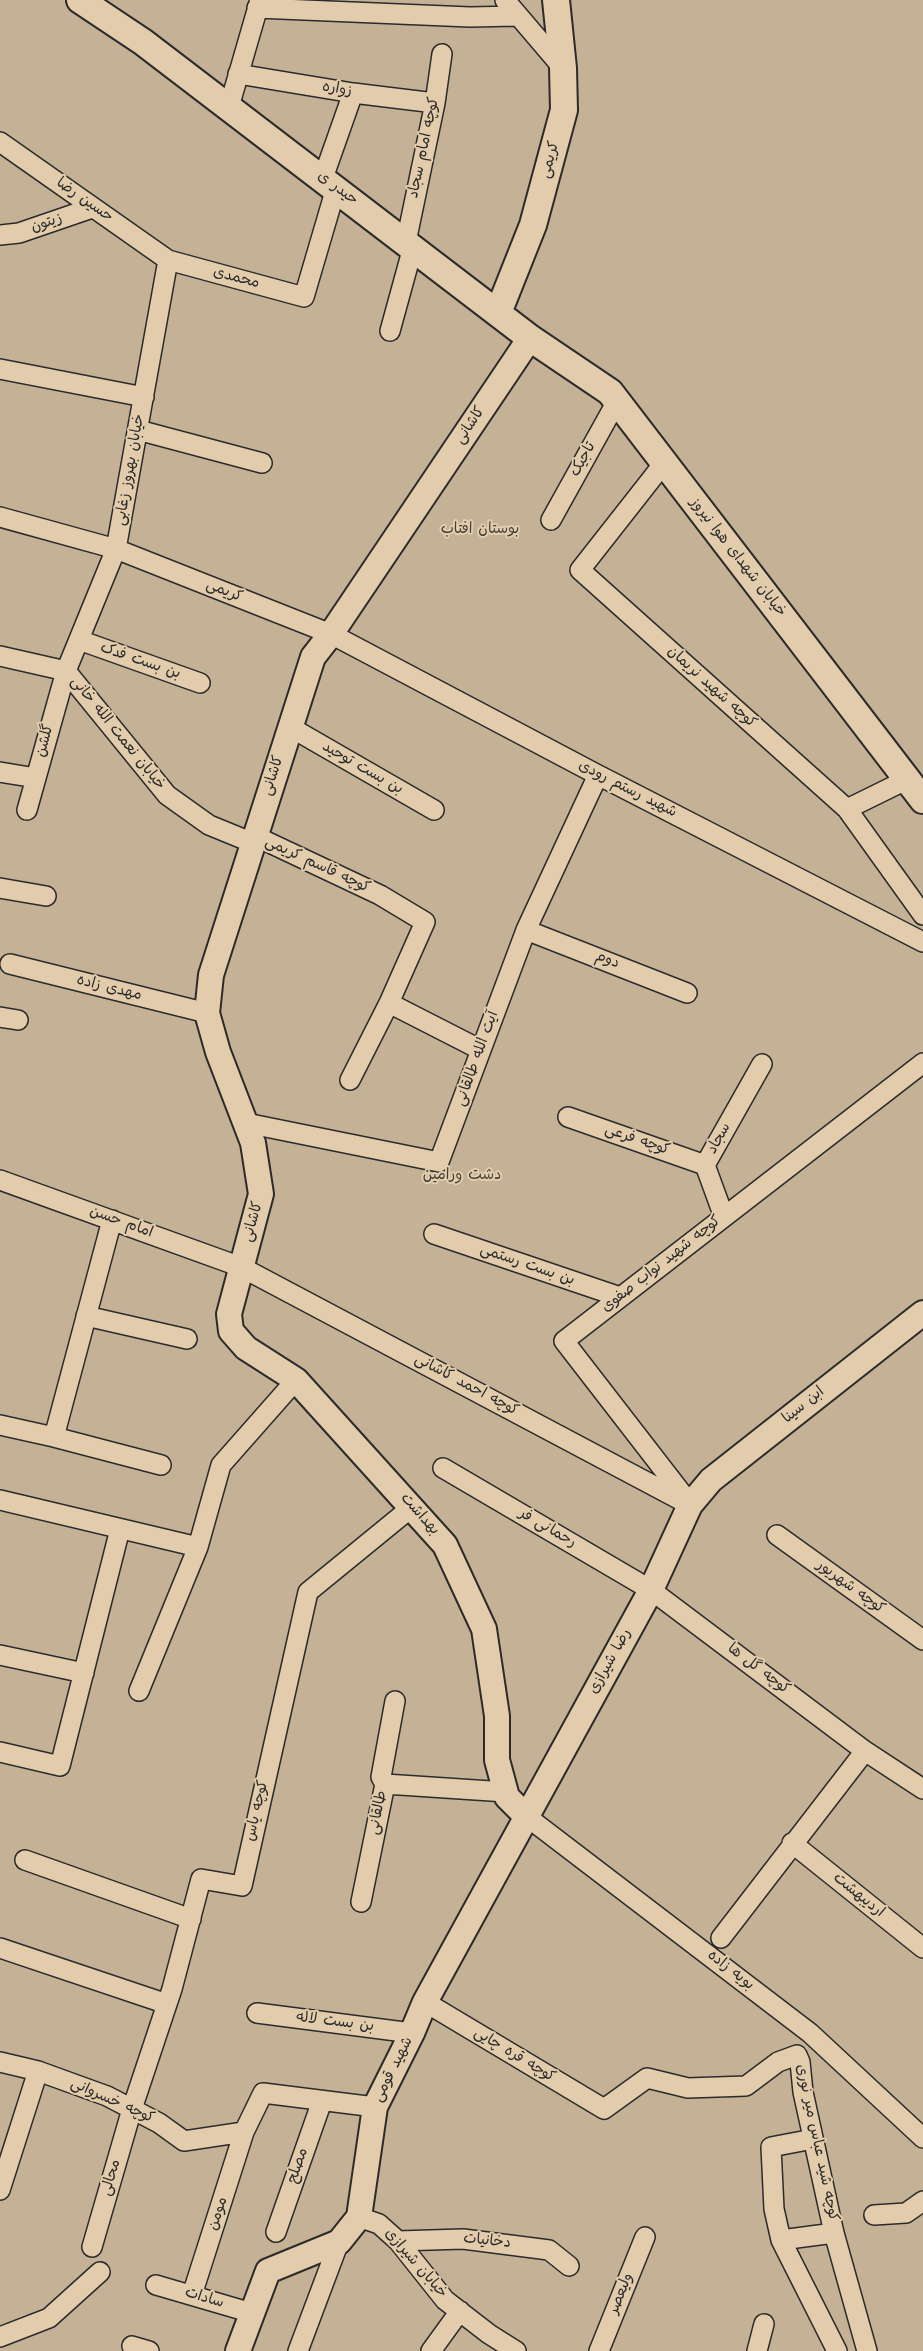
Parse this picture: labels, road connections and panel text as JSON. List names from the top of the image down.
{
  "streets": {
    "main road": ["کریمی", "حیدر ی", "خیابان شهدای هوا نیروز"],
    "street": [
      "زواره",
      "کوچه امام سجاد",
      "حسین رضا",
      "زیتون",
      "محمدی",
      "کاشانی",
      "تاجیک",
      "خیابان بهروز زغابی",
      "بن بست فدک",
      "کوچه شهید نریمان",
      "خیابان نعمت الله خانی",
      "گلشن",
      "بن بست توحید",
      "شهید رستم رودی",
      "کوچه قاسم کریمی",
      "دوم",
      "مهدی زاده",
      "آیت الله طالقانی",
      "سجاد",
      "کوچه فرعی",
      "امام حسن",
      "کوچه شهید نواب صفوی",
      "بن بست رستمی",
      "کوچه احمد کاشانی",
      "ابن سینا",
      "بهداشت",
      "رحمانی فر",
      "کوچه شهریور",
      "رضا شیرازی",
      "کوچه گل ها",
      "کوچه یاس",
      "طالقانی",
      "اردیبهشت",
      "بویه زاده",
      "بن بست لاله",
      "کوچه قره چایی",
      "شهید قومی",
      "کوچه خسروانی",
      "کوچه شید عباس میر نوری",
      "مصلح",
      "محالی",
      "مومن",
      "دخانیات",
      "خیابان شیرازی",
      "ولیعصر",
      "سادات"
    ]
  },
  "crossings": [
    ["زواره", "کوچه امام سجاد"],
    ["کوچه امام سجاد", "حیدر ی"],
    ["کریمی", "حیدر ی"],
    ["کریمی", "کاشانی"],
    ["کریمی", "خیابان بهروز زغابی"],
    ["کریمی", "شهید رستم رودی"],
    ["حیدر ی", "محمدی"],
    ["حیدر ی", "کاشانی"],
    ["حیدر ی", "خیابان شهدای هوا نیروز"],
    ["حسین رضا", "زیتون"],
    ["حسین رضا", "محمدی"],
    ["حسین رضا", "خیابان بهروز زغابی"],
    ["محمدی", "خیابان بهروز زغابی"],
    ["کاشانی", "خیابان شهدای هوا نیروز"],
    ["کاشانی", "خیابان نعمت الله خانی"],
    ["کاشانی", "بن بست توحید"],
    ["کاشانی", "شهید رستم رودی"],
    ["کاشانی", "کوچه قاسم کریمی"],
    ["کاشانی", "مهدی زاده"],
    ["کاشانی", "آیت الله طالقانی"],
    ["کاشانی", "امام حسن"],
    ["کاشانی", "کوچه احمد کاشانی"],
    ["کاشانی", "بهداشت"],
    ["تاجیک", "خیابان شهدای هوا نیروز"],
    ["خیابان بهروز زغابی", "بن بست فدک"],
    ["خیابان بهروز زغابی", "خیابان نعمت الله خانی"],
    ["خیابان بهروز زغابی", "گلشن"],
    ["خیابان شهدای هوا نیروز", "کوچه شهید نریمان"],
    ["خیابان نعمت الله خانی", "گلشن"],
    ["خیابان نعمت الله خانی", "کوچه قاسم کریمی"],
    ["شهید رستم رودی", "آیت الله طالقانی"],
    ["دوم", "آیت الله طالقانی"],
    ["سجاد", "کوچه فرعی"],
    ["سجاد", "کوچه شهید نواب صفوی"],
    ["امام حسن", "کوچه احمد کاشانی"],
    ["امام حسن", "بهداشت"],
    ["کوچه شهید نواب صفوی", "بن بست رستمی"],
    ["کوچه شهید نواب صفوی", "کوچه احمد کاشانی"],
    ["کوچه شهید نواب صفوی", "ابن سینا"],
    ["کوچه شهید نواب صفوی", "رضا شیرازی"],
    ["کوچه احمد کاشانی", "ابن سینا"],
    ["کوچه احمد کاشانی", "بهداشت"],
    ["کوچه احمد کاشانی", "رضا شیرازی"],
    ["ابن سینا", "رضا شیرازی"],
    ["بهداشت", "رضا شیرازی"],
    ["بهداشت", "کوچه یاس"],
    ["بهداشت", "طالقانی"],
    ["بهداشت", "بویه زاده"],
    ["بهداشت", "شهید قومی"],
    ["رحمانی فر", "رضا شیرازی"],
    ["رحمانی فر", "کوچه گل ها"],
    ["رضا شیرازی", "کوچه گل ها"],
    ["رضا شیرازی", "بویه زاده"],
    ["رضا شیرازی", "شهید قومی"],
    ["کوچه یاس", "کوچه خسروانی"],
    ["کوچه یاس", "محالی"],
    ["بویه زاده", "شهید قومی"],
    ["بن بست لاله", "شهید قومی"],
    ["کوچه قره چایی", "شهید قومی"],
    ["کوچه قره چایی", "کوچه شید عباس میر نوری"],
    ["شهید قومی", "خیابان شیرازی"],
    ["کوچه خسروانی", "محالی"],
    ["کوچه خسروانی", "مومن"],
    ["مومن", "سادات"],
    ["دخانیات", "خیابان شیرازی"]
  ],
  "parks": ["بوستان افتاب", "دشت ورامین"]
}
